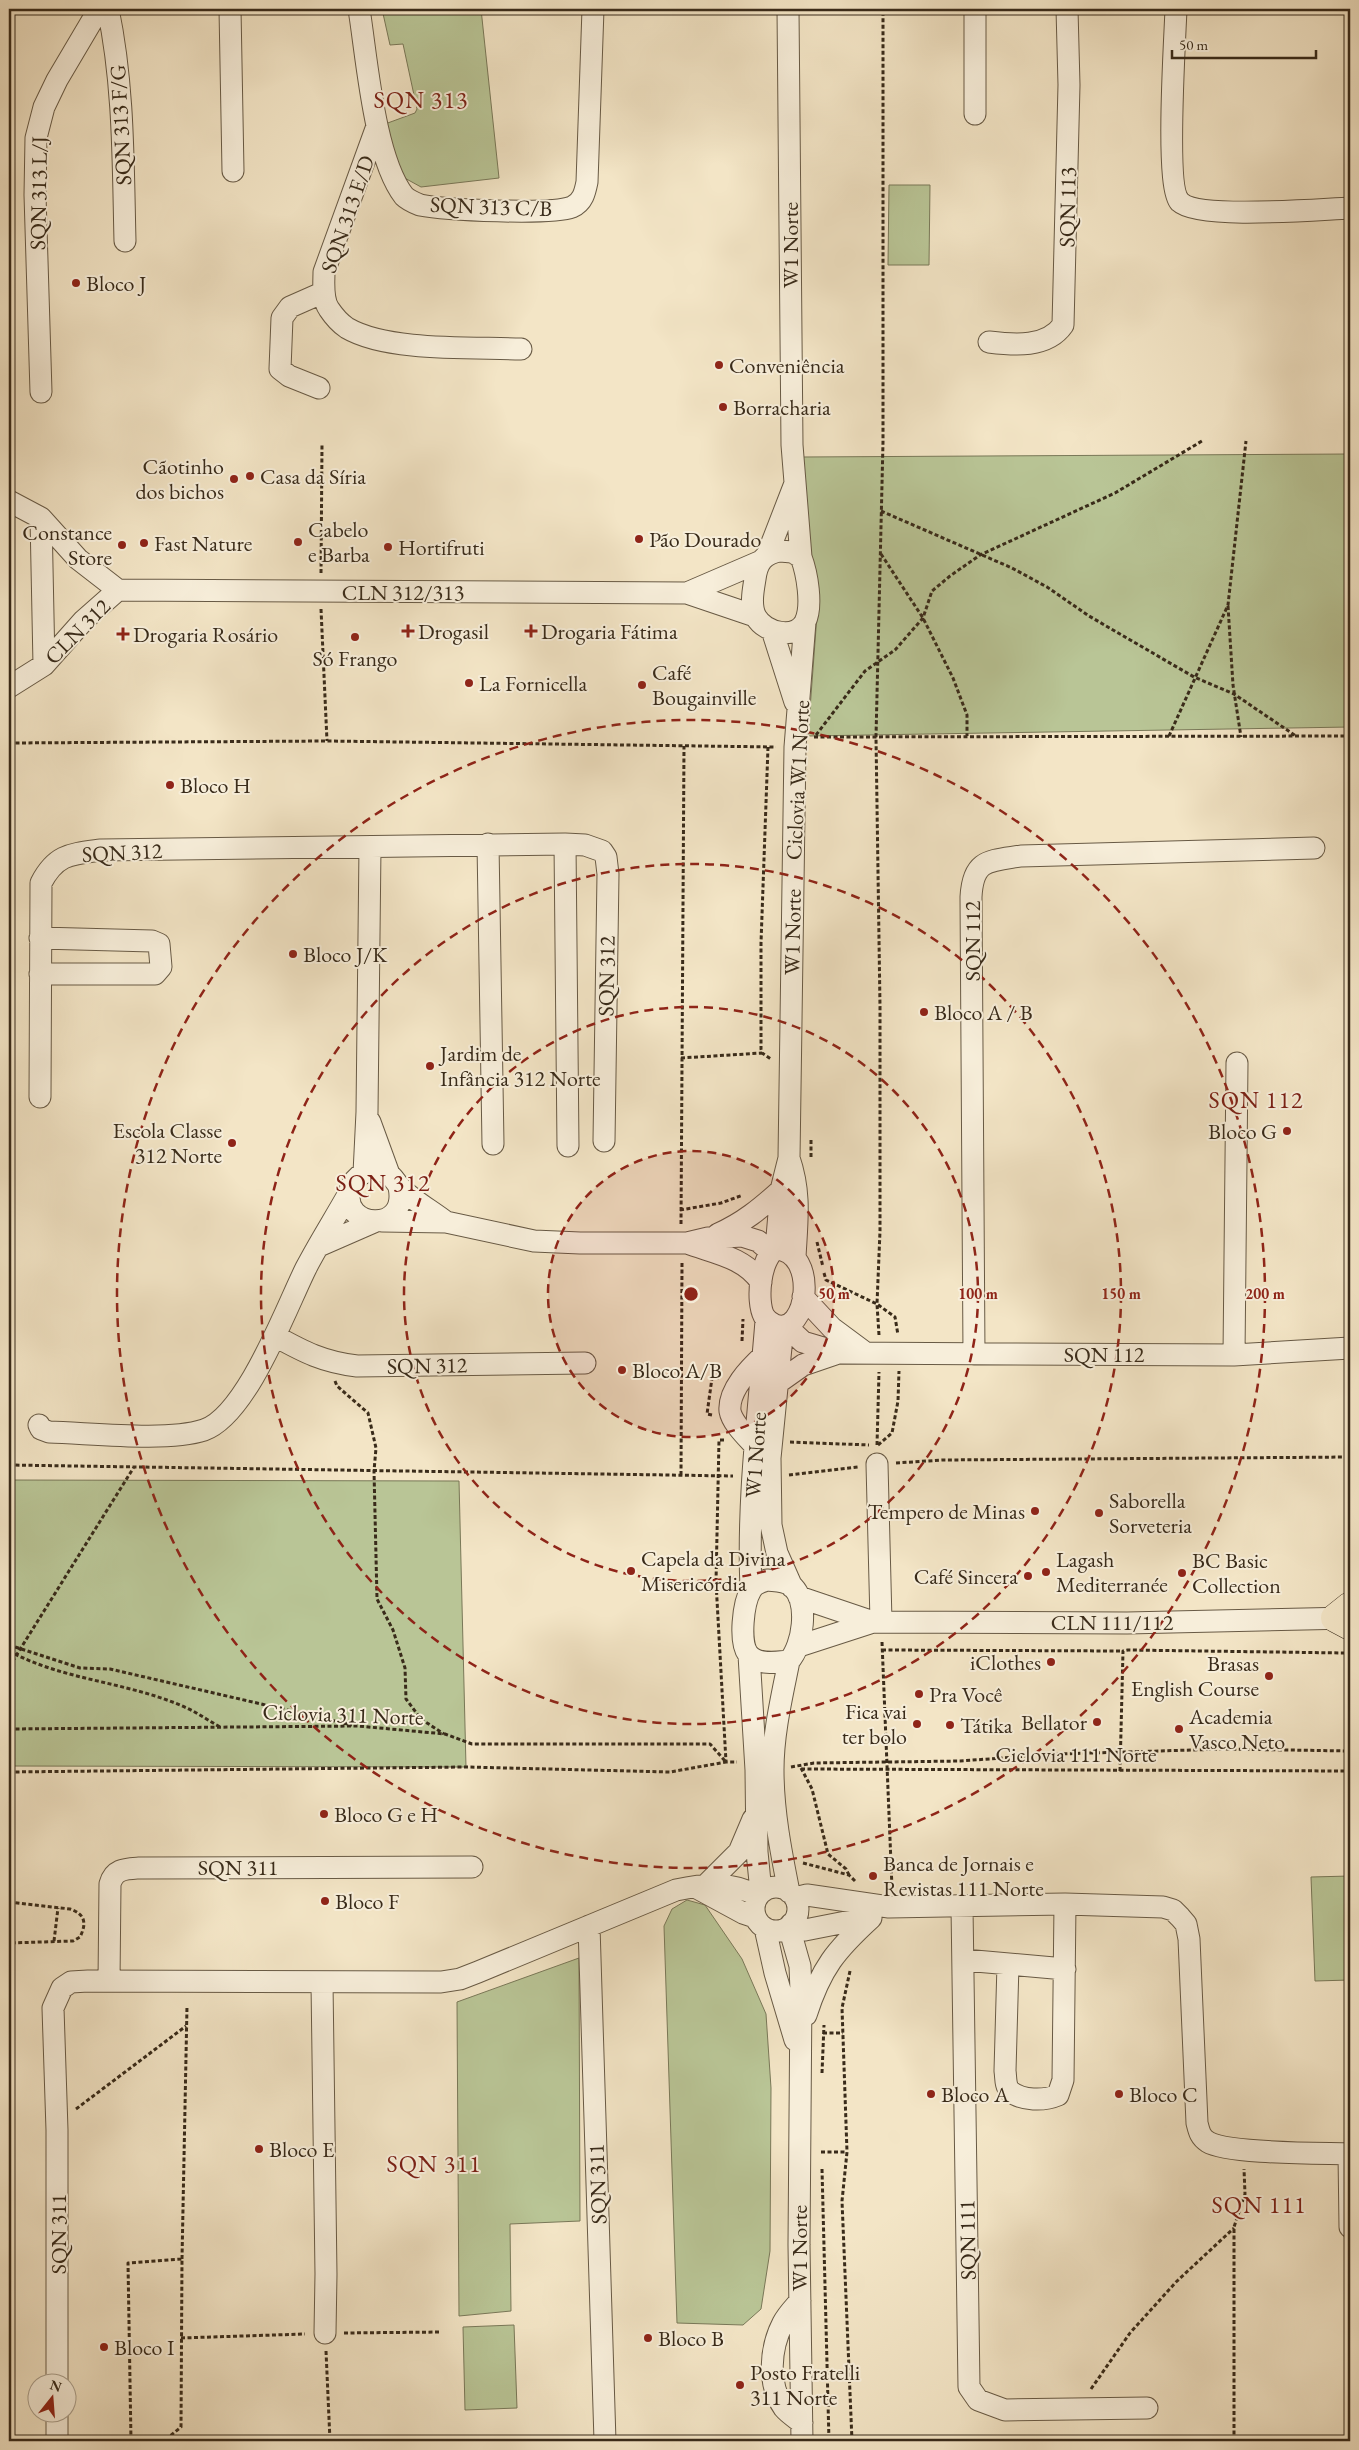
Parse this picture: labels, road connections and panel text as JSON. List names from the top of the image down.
{
  "streets": {
    "street": [
      "SQN 313 F/G",
      "SQN 313 L/J",
      "SQN 313 C/B",
      "SQN 113",
      "SQN 313 E/D",
      "W1 Norte",
      "CLN 312/313",
      "CLN 312",
      "SQN 312",
      "SQN 112",
      "CLN 111/112",
      "SQN 311",
      "SQN 111"
    ],
    "path": ["Ciclovia W1 Norte", "Ciclovia 311 Norte", "Ciclovia 111 Norte"]
  },
  "crossings": [
    ["SQN 313 C/B", "SQN 313 E/D"],
    ["W1 Norte", "CLN 312/313"],
    ["W1 Norte", "Ciclovia W1 Norte"],
    ["W1 Norte", "SQN 112"],
    ["W1 Norte", "CLN 111/112"],
    ["W1 Norte", "SQN 311"],
    ["CLN 312/313", "CLN 312"]
  ],
  "districts": [
    "SQN 313",
    "SQN 112",
    "SQN 312",
    "SQN 311",
    "SQN 111"
  ],
  "places": {
    "other": [
      "Bloco J",
      "Conveniência",
      "Borracharia",
      "Casa da Síria",
      "Cãotinho dos bichos",
      "Pão Dourado",
      "Cabelo e Barba",
      "Fast Nature",
      "Constance Store",
      "Hortifruti",
      "Só Frango",
      "La Fornicella",
      "Café Bougainville",
      "Bloco H",
      "Bloco J/K",
      "Bloco A / B",
      "Jardim de Infância 312 Norte",
      "Bloco G",
      "Escola Classe 312 Norte",
      "Bloco A/B",
      "Tempero de Minas",
      "Saborella Sorveteria",
      "Capela da Divina Misericórdia",
      "Lagash Mediterranée",
      "BC Basic Collection",
      "Café Sincera",
      "iClothes",
      "Brasas English Course",
      "Pra Você",
      "Bellator",
      "Fica vai ter bolo",
      "Tátika",
      "Academia Vasco Neto",
      "Bloco G e H",
      "Banca de Jornais e Revistas 111 Norte",
      "Bloco F",
      "Bloco A",
      "Bloco C",
      "Bloco E",
      "Bloco B",
      "Bloco I",
      "Posto Fratelli 311 Norte"
    ],
    "health": ["Drogasil", "Drogaria Fátima", "Drogaria Rosário"]
  },
  "scale_bar": "50 m",
  "north": "top",
  "rings": [
    "50 m",
    "100 m",
    "150 m",
    "200 m"
  ]
}
